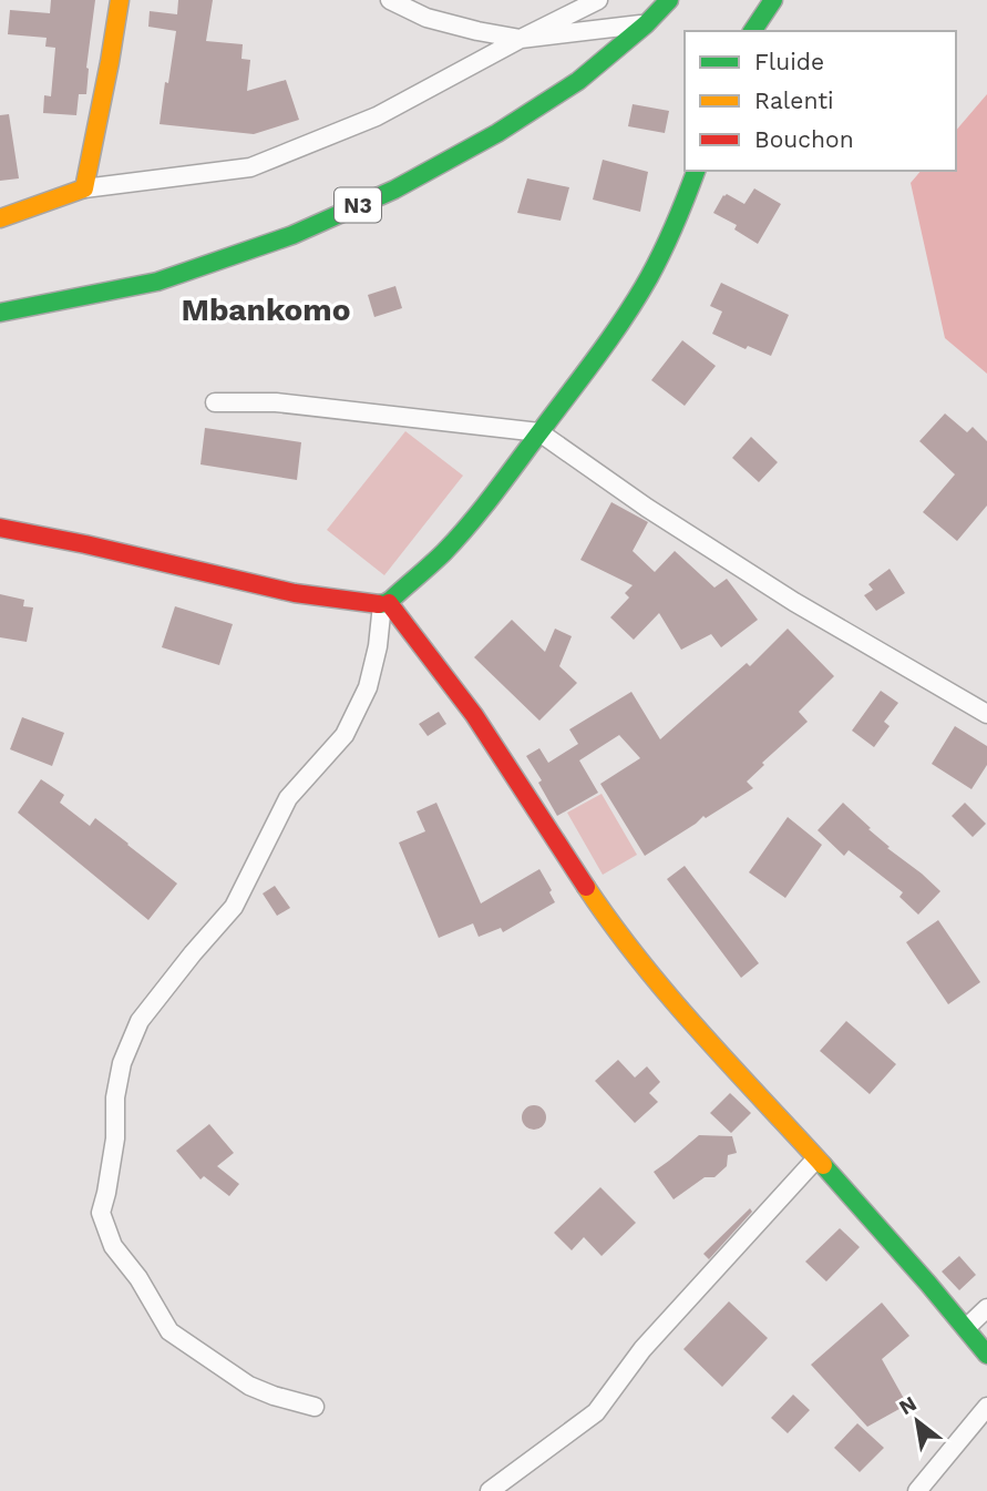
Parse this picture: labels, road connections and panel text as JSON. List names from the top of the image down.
{
  "streets": {
    "main road": ["N3"]
  },
  "districts": ["Mbankomo"],
  "legend": ["Fluide", "Ralenti", "Bouchon"],
  "north": "top left"
}
